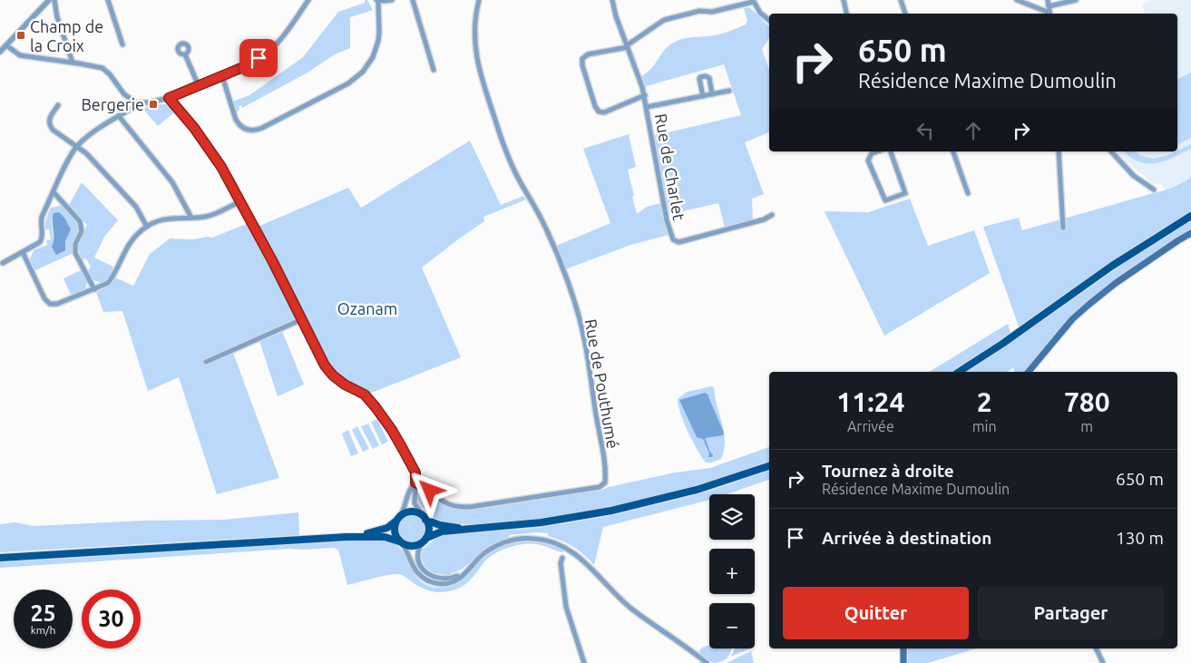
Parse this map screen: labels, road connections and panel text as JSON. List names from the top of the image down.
{
  "streets": {
    "street": ["Rue de Charlet", "Rue de Pouthumé"]
  },
  "parks": ["Ozanam"],
  "places": {
    "transit": ["Champ de la Croix", "Bergerie"]
  },
  "page": {
    "turn": ["650 m", "Résidence Maxime Dumoulin"],
    "eta": [
      "11:24",
      "Arrivée",
      "2",
      "min",
      "780",
      "m"
    ],
    "list": [
      {
        "name": "Tournez à droite",
        "note": "Résidence Maxime Dumoulin",
        "value": "650 m"
      },
      {
        "name": "Arrivée à destination",
        "value": "130 m"
      }
    ],
    "map_buttons": ["+", "−"],
    "buttons": ["Quitter", "Partager"],
    "speed": "25 km/h",
    "limit": "30"
  }
}
